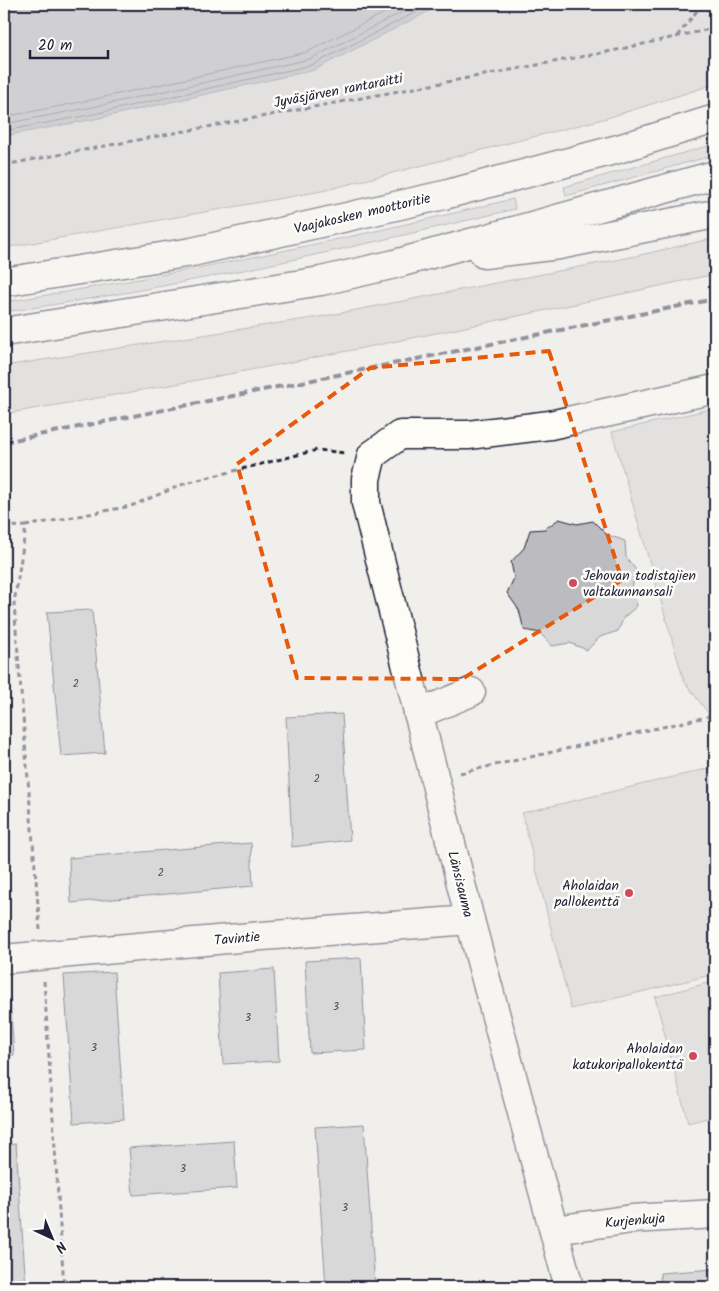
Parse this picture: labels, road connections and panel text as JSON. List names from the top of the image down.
{
  "streets": {
    "main road": [
      "Vaajakosken moottoritie",
      "Länsisauma",
      "Tavintie",
      "Kurjenkuja"
    ],
    "path": ["Jyväsjärven rantaraitti"]
  },
  "crossings": [
    ["Länsisauma", "Tavintie"],
    ["Länsisauma", "Kurjenkuja"]
  ],
  "places": ["Jehovan todistajien valtakunnansali", "Aholaidan pallokenttä", "Aholaidan katukoripallokenttä"],
  "house_numbers": [
    "2",
    "2",
    "2",
    "3",
    "3",
    "3",
    "3",
    "3"
  ],
  "scale_bar": "20 m",
  "north": "bottom right"
}
